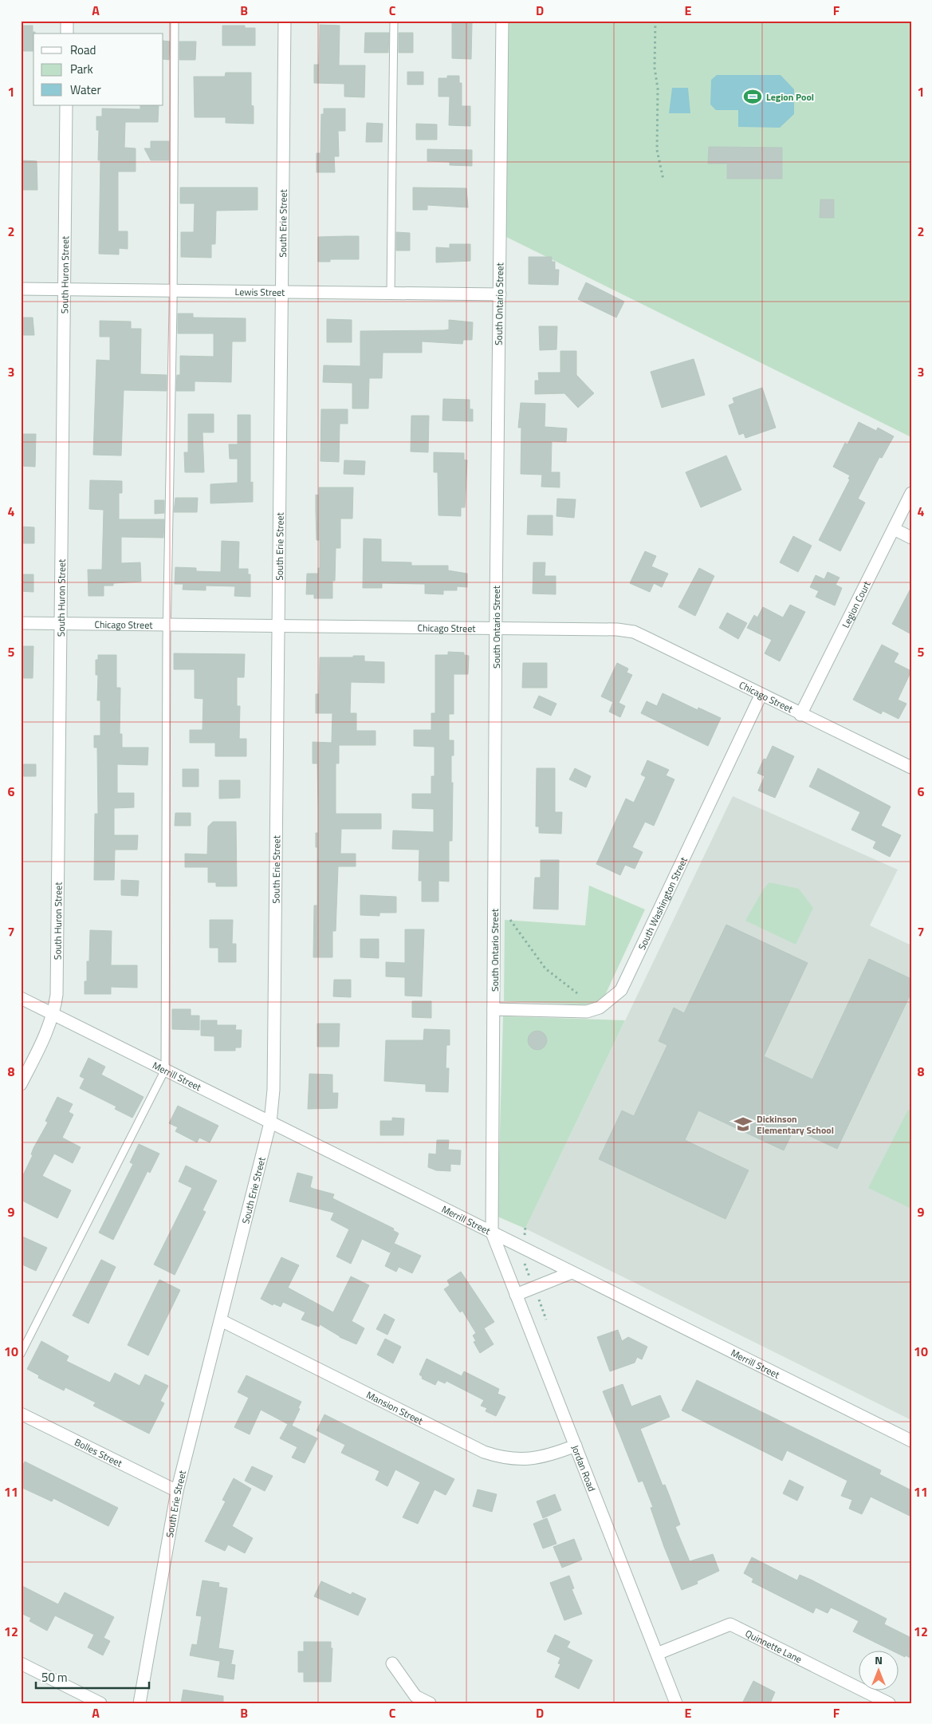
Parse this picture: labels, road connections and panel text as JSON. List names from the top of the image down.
{
  "streets": {
    "street": [
      "South Erie Street",
      "South Huron Street",
      "Lewis Street",
      "South Ontario Street",
      "Legion Court",
      "Chicago Street",
      "South Washington Street",
      "Merrill Street",
      "Mansion Street",
      "Bolles Street",
      "Jordan Road",
      "Quinnette Lane"
    ]
  },
  "crossings": [
    ["South Erie Street", "Lewis Street"],
    ["South Erie Street", "Chicago Street"],
    ["South Erie Street", "Merrill Street"],
    ["South Erie Street", "Mansion Street"],
    ["South Erie Street", "Bolles Street"],
    ["South Huron Street", "Lewis Street"],
    ["South Huron Street", "Chicago Street"],
    ["South Huron Street", "Merrill Street"],
    ["Lewis Street", "South Ontario Street"],
    ["South Ontario Street", "Chicago Street"],
    ["South Ontario Street", "South Washington Street"],
    ["South Ontario Street", "Merrill Street"],
    ["South Ontario Street", "Jordan Road"],
    ["Legion Court", "Chicago Street"],
    ["Chicago Street", "South Washington Street"],
    ["Merrill Street", "Jordan Road"],
    ["Mansion Street", "Jordan Road"],
    ["Jordan Road", "Quinnette Lane"]
  ],
  "places": {
    "sports": ["Legion Pool"],
    "school or university": ["Dickinson Elementary School"]
  },
  "legend": ["Road", "Park", "Water"],
  "scale_bar": "50 m",
  "north": "top",
  "grid": {
    "columns": [
      "A",
      "B",
      "C",
      "D",
      "E",
      "F"
    ],
    "rows": [
      "1",
      "2",
      "3",
      "4",
      "5",
      "6",
      "7",
      "8",
      "9",
      "10",
      "11",
      "12"
    ]
  }
}
